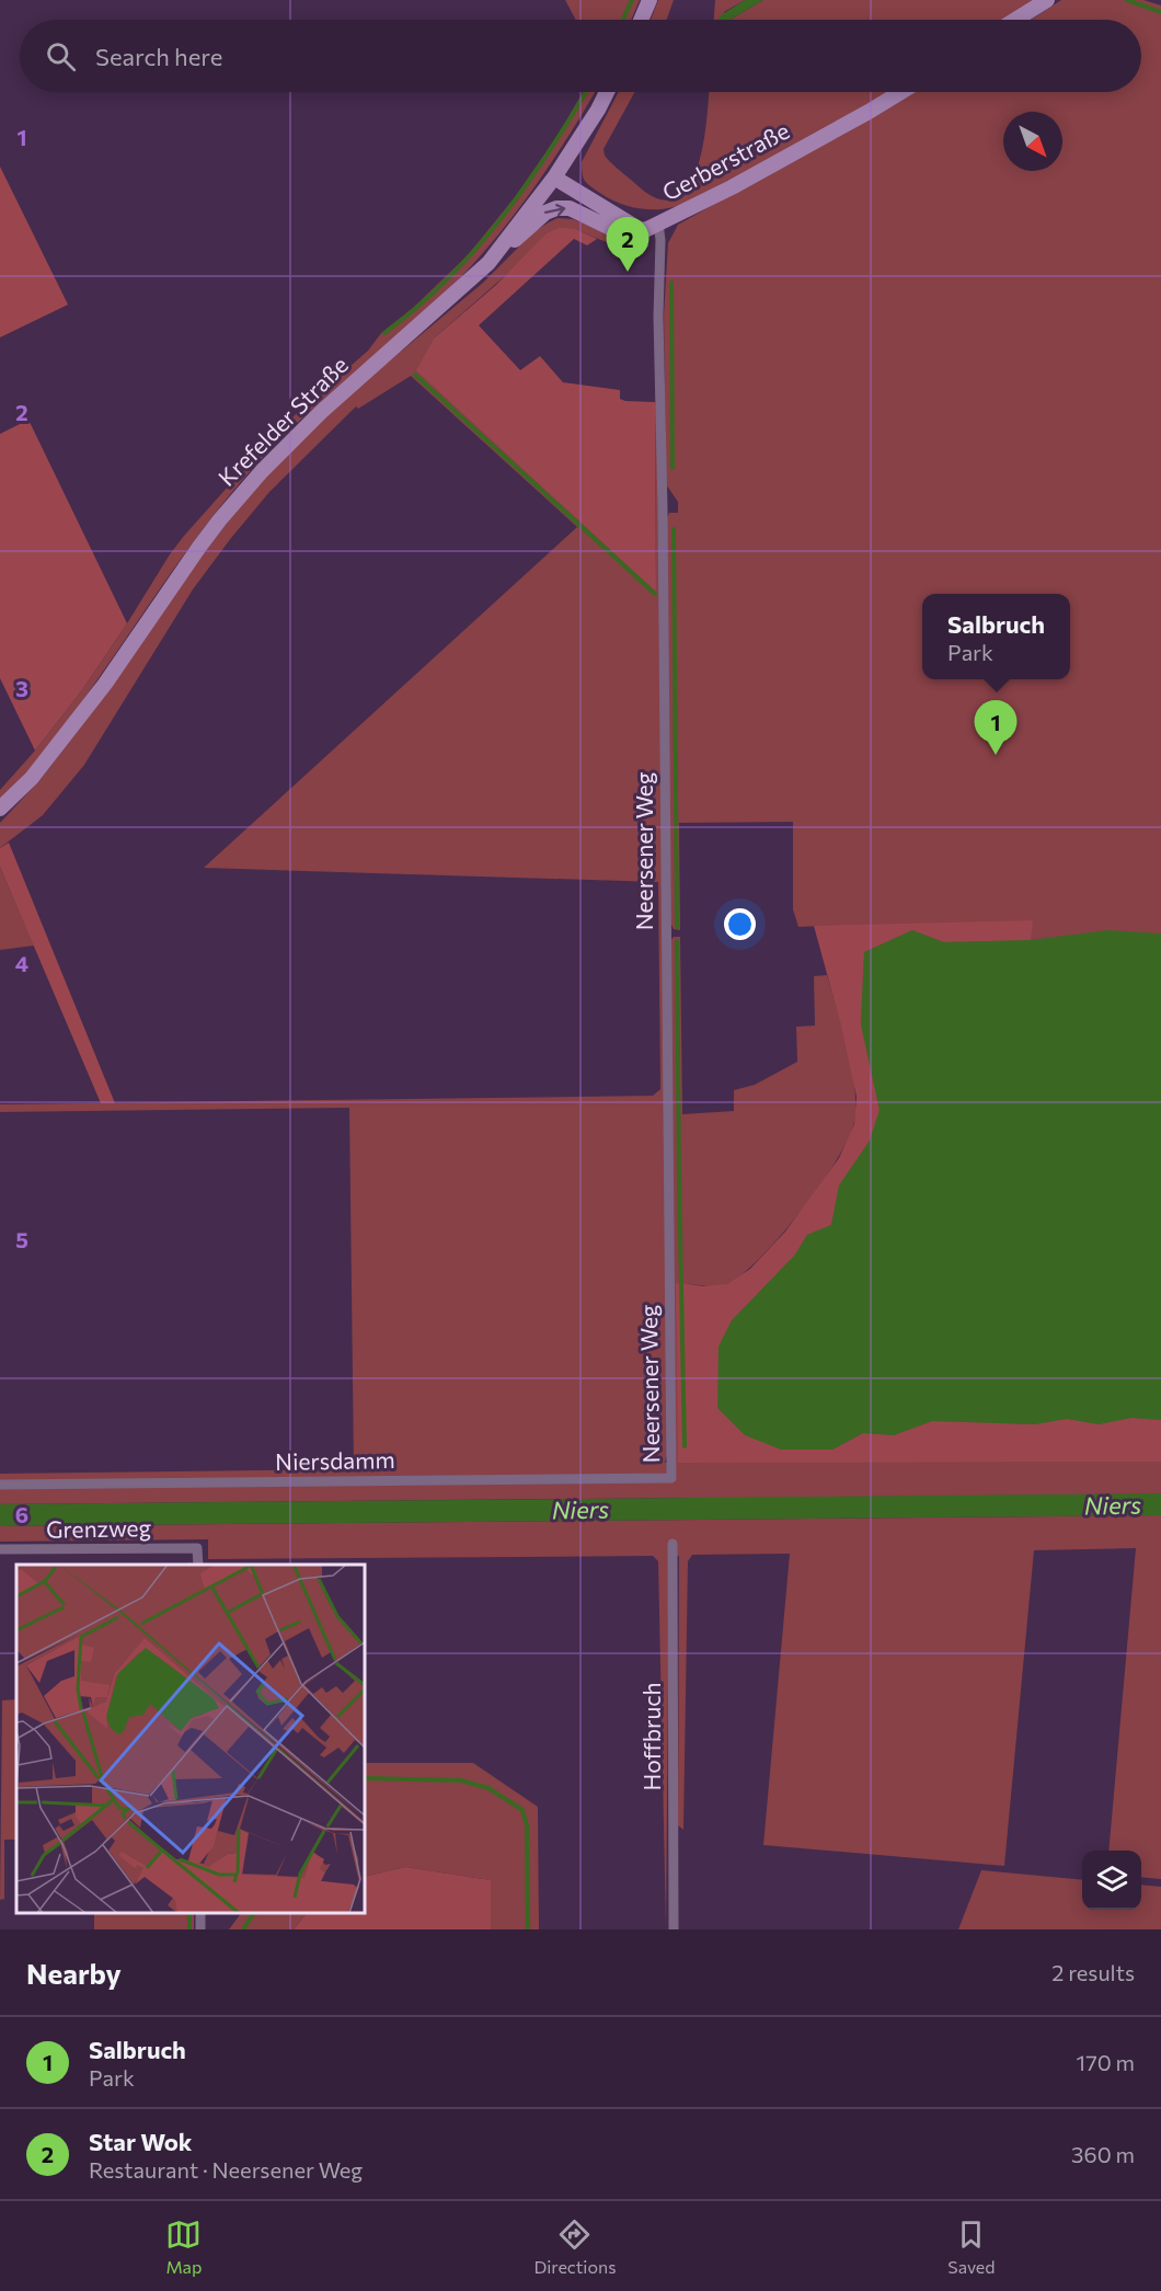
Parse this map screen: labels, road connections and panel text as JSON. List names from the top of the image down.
{
  "streets": {
    "main road": ["Gerberstraße", "Krefelder Straße"],
    "street": [
      "Neersener Weg",
      "Niersdamm",
      "Grenzweg",
      "Hoffbruch"
    ]
  },
  "crossings": [
    ["Gerberstraße", "Neersener Weg"],
    ["Neersener Weg", "Niersdamm"]
  ],
  "water": ["Niers"],
  "north": "bottom right",
  "page": {
    "search": "Search here",
    "pins": ["2", "1"],
    "popup": ["Salbruch", "Park"],
    "heading": ["Nearby", "2 results"],
    "list": [
      {
        "mark": "1",
        "name": "Salbruch",
        "note": "Park",
        "value": "170 m"
      },
      {
        "mark": "2",
        "name": "Star Wok",
        "note": "Restaurant · Neersener Weg",
        "value": "360 m"
      }
    ],
    "nav": ["Map", "Directions", "Saved"]
  },
  "grid": {
    "rows": [
      "1",
      "2",
      "3",
      "4",
      "5",
      "6"
    ]
  }
}
